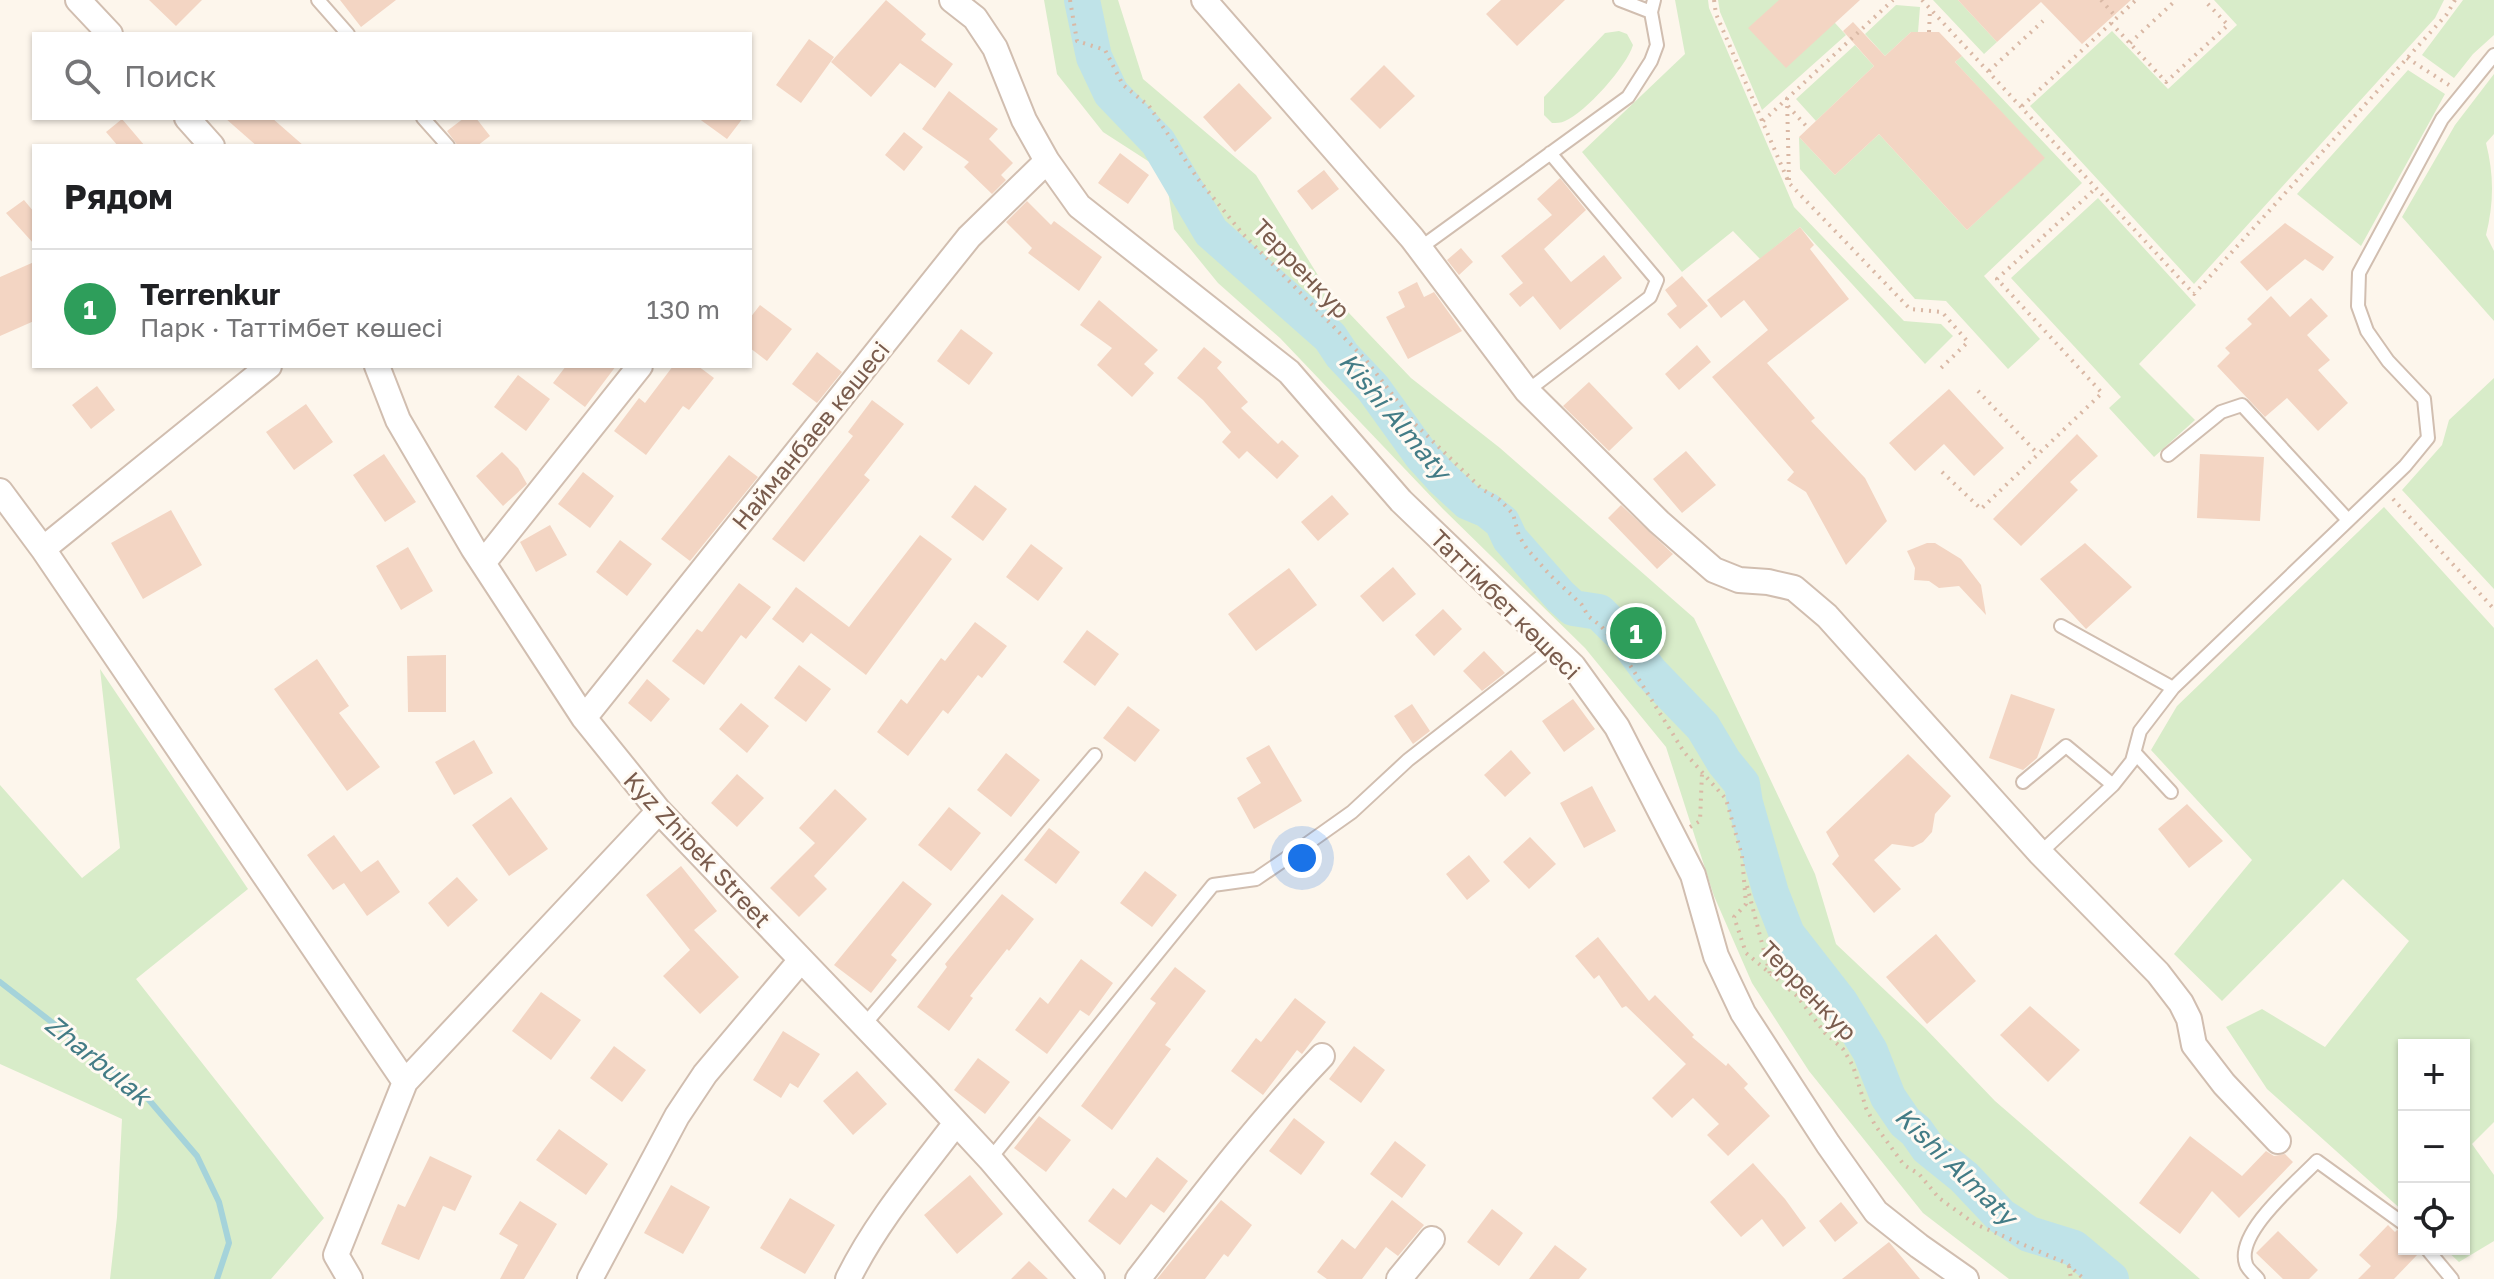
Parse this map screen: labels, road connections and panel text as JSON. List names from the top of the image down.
{
  "streets": {
    "street": ["Найманбаев көшесі", "Таттімбет көшесі", "Kyz Zhibek Street"],
    "path": ["Терренкур"]
  },
  "crossings": [
    ["Найманбаев көшесі", "Таттімбет көшесі"],
    ["Найманбаев көшесі", "Kyz Zhibek Street"]
  ],
  "water": ["Kіshі Almaty", "Zharbulak"],
  "page": {
    "search": "Поиск",
    "heading": "Рядом",
    "list": [
      {
        "mark": "1",
        "name": "Terrenkur",
        "note": "Парк · Таттімбет көшесі",
        "value": "130 m"
      }
    ],
    "pins": "1",
    "map_buttons": ["+", "−"]
  }
}
